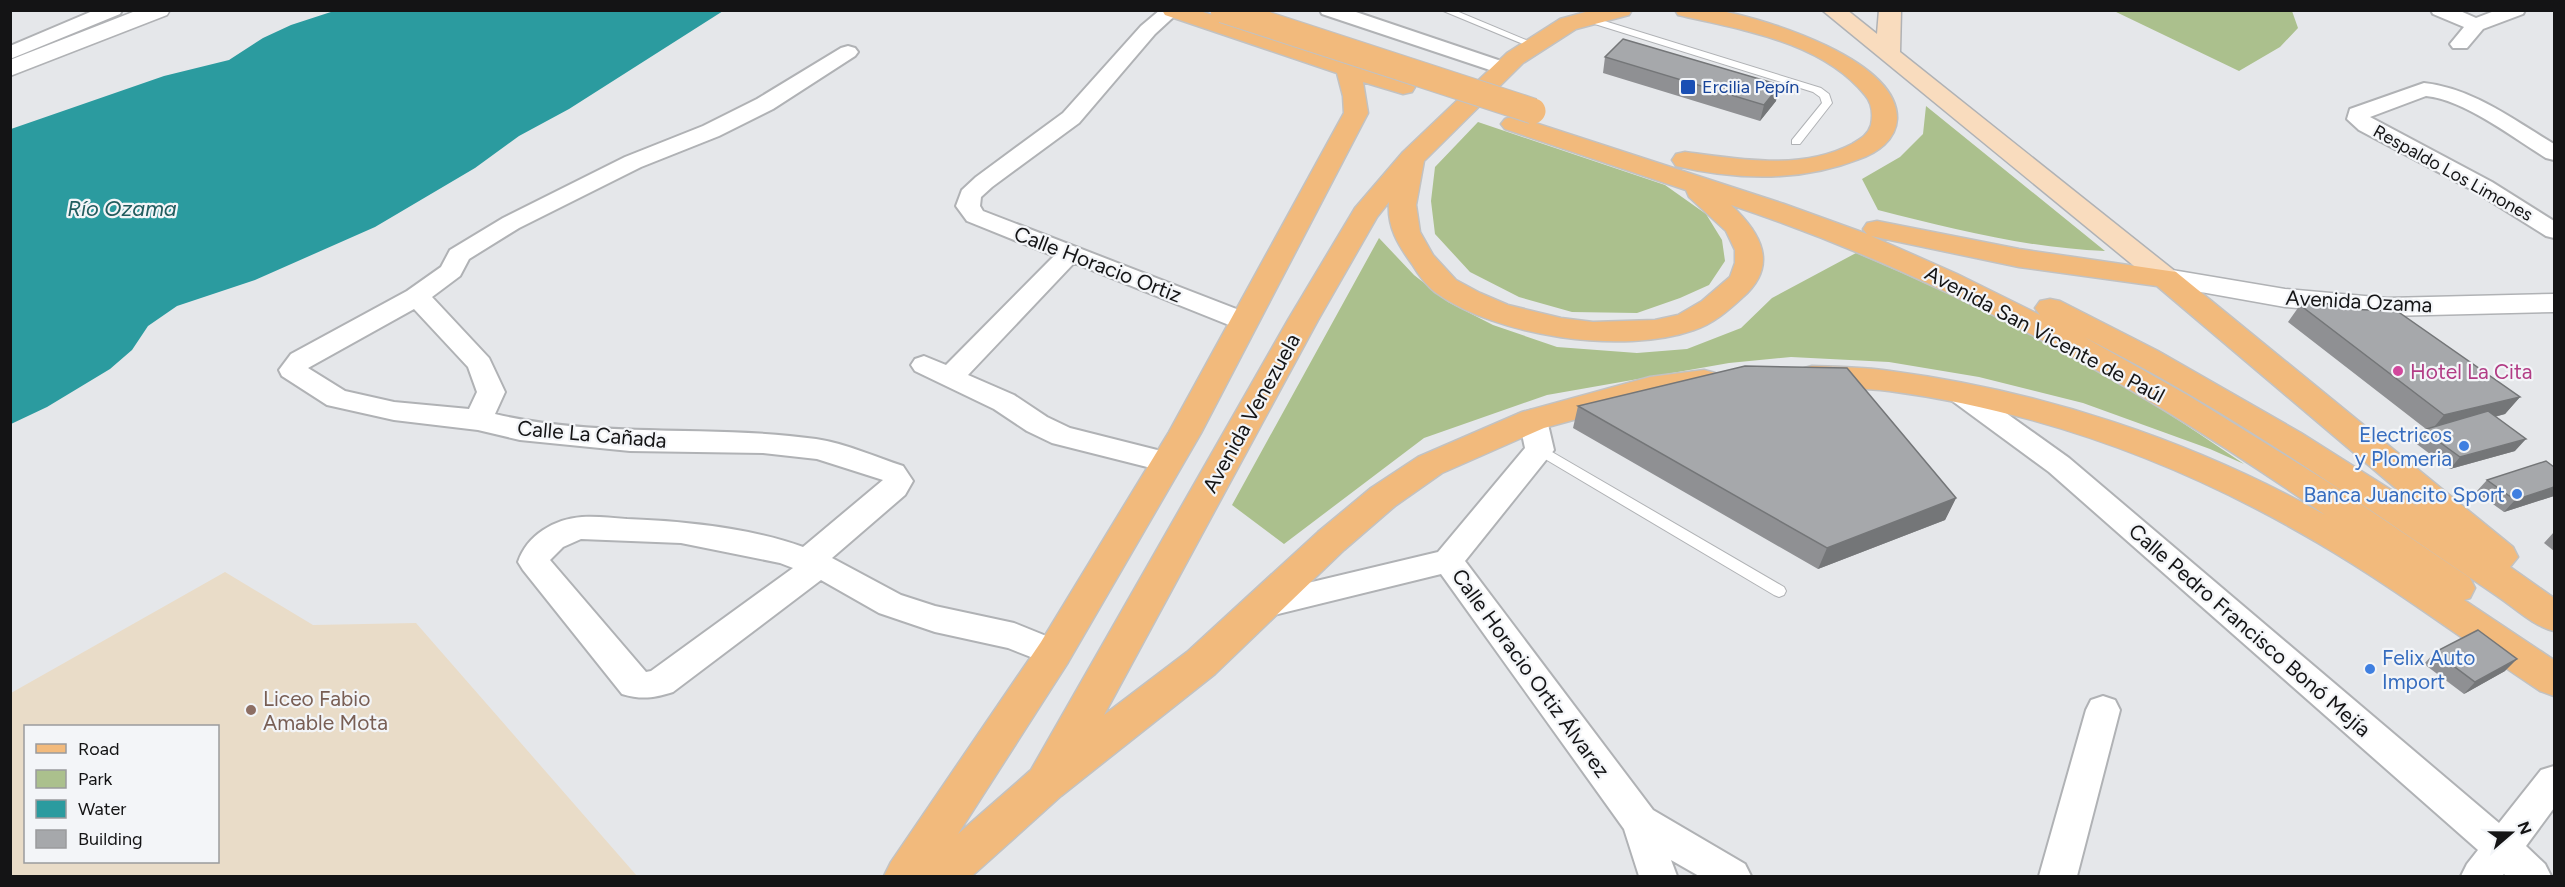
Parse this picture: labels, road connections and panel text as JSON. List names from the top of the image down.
{
  "streets": {
    "main road": ["Avenida San Vicente de Paúl", "Avenida Venezuela"],
    "street": [
      "Respaldo Los Limones",
      "Calle Horacio Ortiz",
      "Avenida Ozama",
      "Calle La Cañada",
      "Calle Pedro Francisco Bonó Mejía",
      "Calle Horacio Ortiz Álvarez"
    ]
  },
  "water": ["Río Ozama"],
  "places": {
    "transit": ["Ercilia Pepín"],
    "other": [
      "Hotel La Cita",
      "Electricos y Plomeria",
      "Banca Juancito Sport",
      "Felix Auto Import",
      "Liceo Fabio Amable Mota"
    ]
  },
  "legend": [
    "Road",
    "Park",
    "Water",
    "Building"
  ],
  "north": "right"
}
